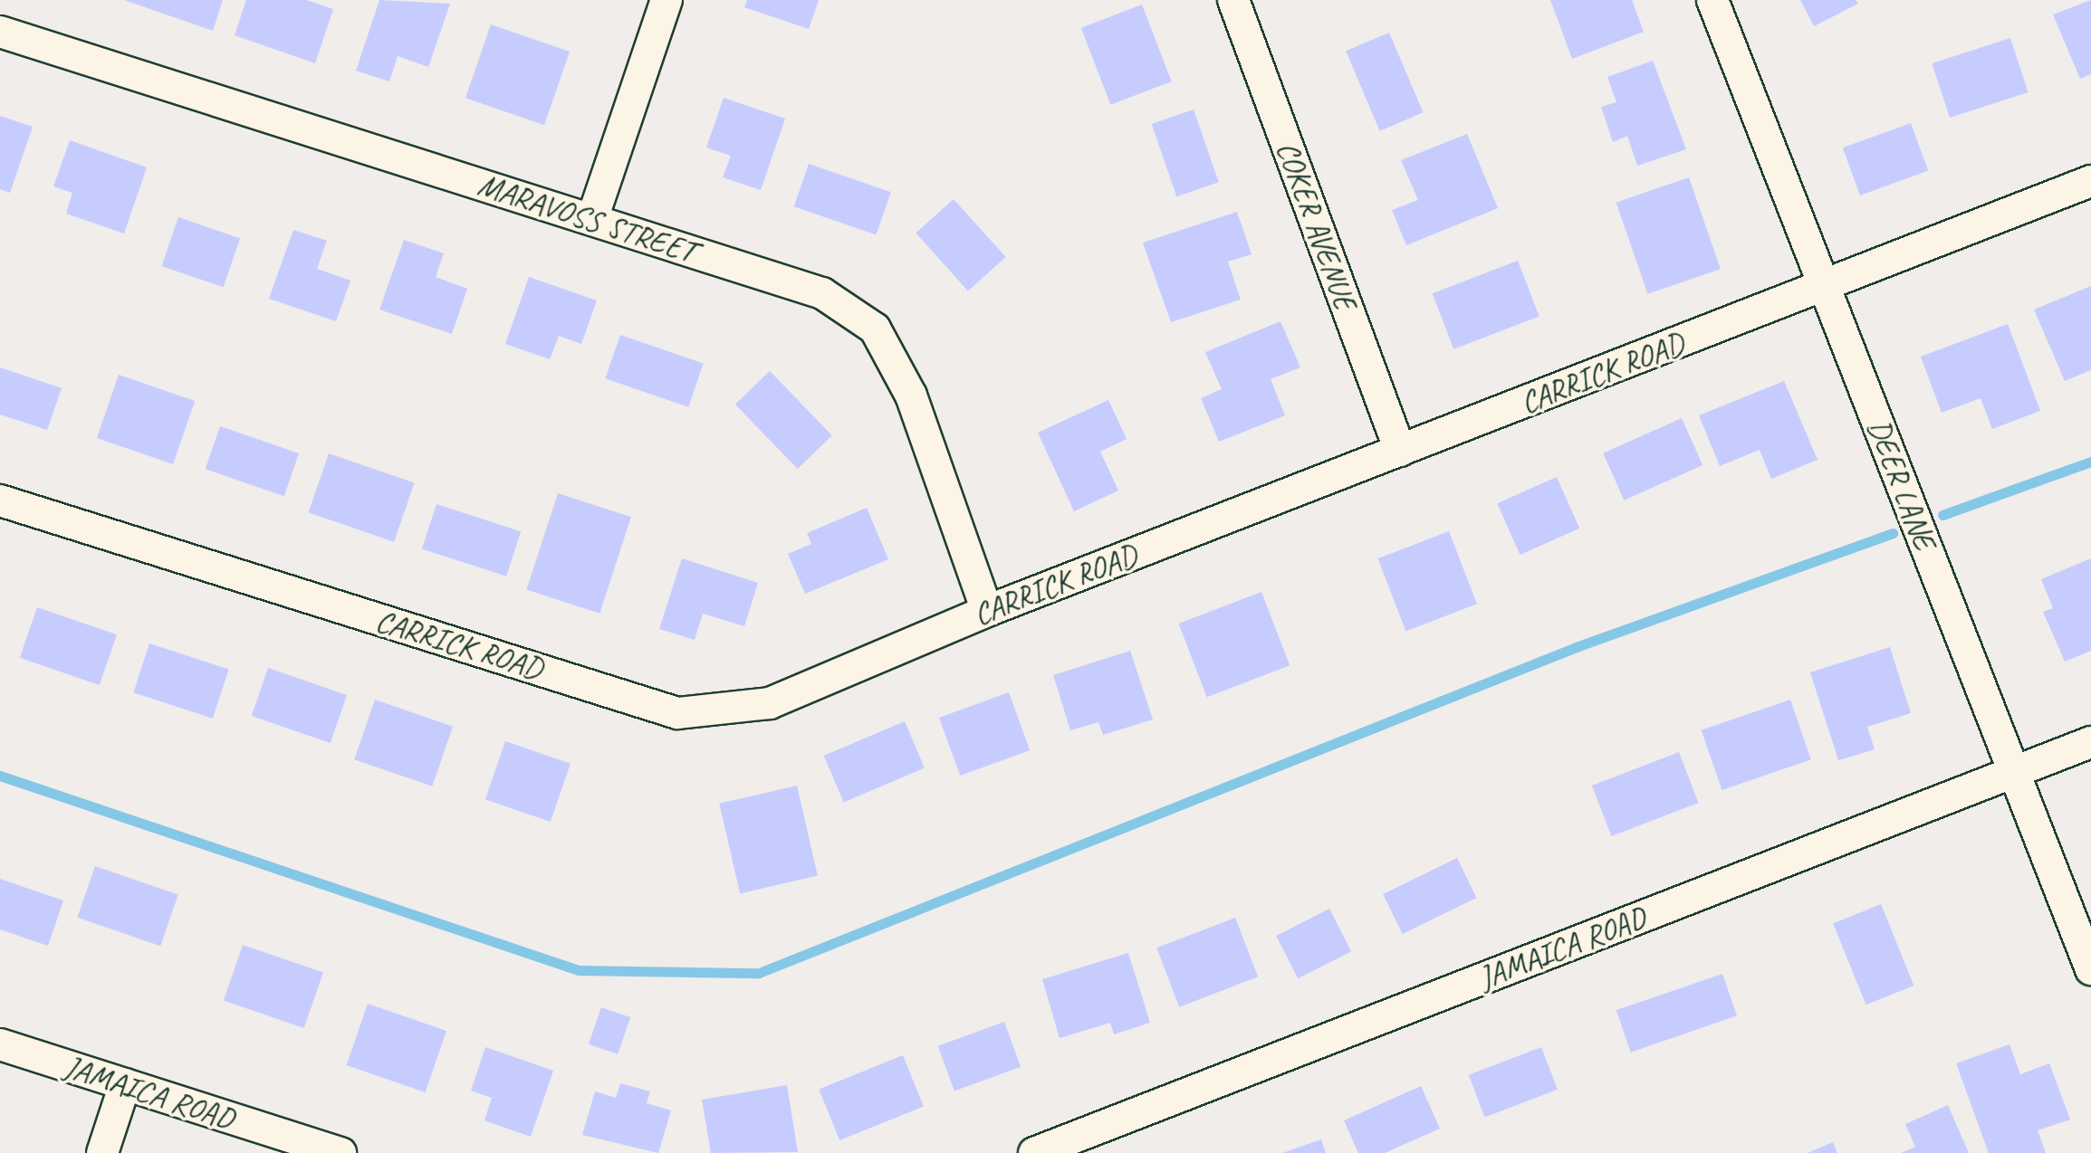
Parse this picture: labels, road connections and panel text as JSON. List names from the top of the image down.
{
  "streets": {
    "street": [
      "MARAVOSS STREET",
      "COKER AVENUE",
      "CARRICK ROAD",
      "DEER LANE",
      "JAMAICA ROAD"
    ]
  },
  "crossings": [
    ["MARAVOSS STREET", "CARRICK ROAD"],
    ["COKER AVENUE", "CARRICK ROAD"],
    ["CARRICK ROAD", "DEER LANE"],
    ["DEER LANE", "JAMAICA ROAD"]
  ]
}
